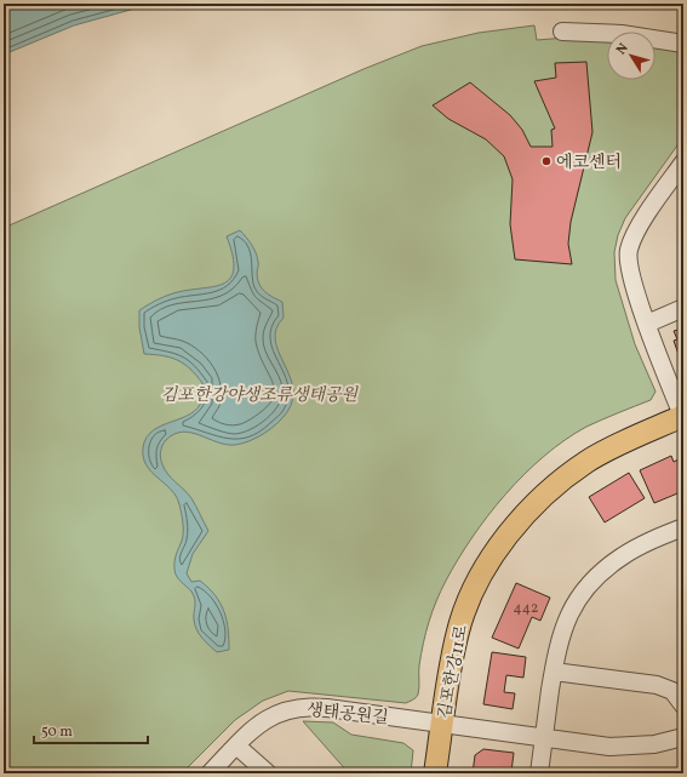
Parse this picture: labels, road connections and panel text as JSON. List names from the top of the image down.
{
  "streets": {
    "main road": ["김포한강11로"],
    "street": ["생태공원길"]
  },
  "crossings": [
    ["김포한강11로", "생태공원길"]
  ],
  "parks": ["김포한강야생조류생태공원"],
  "places": ["에코센터"],
  "house_numbers": ["442"],
  "scale_bar": "50 m",
  "north": "top left"
}
